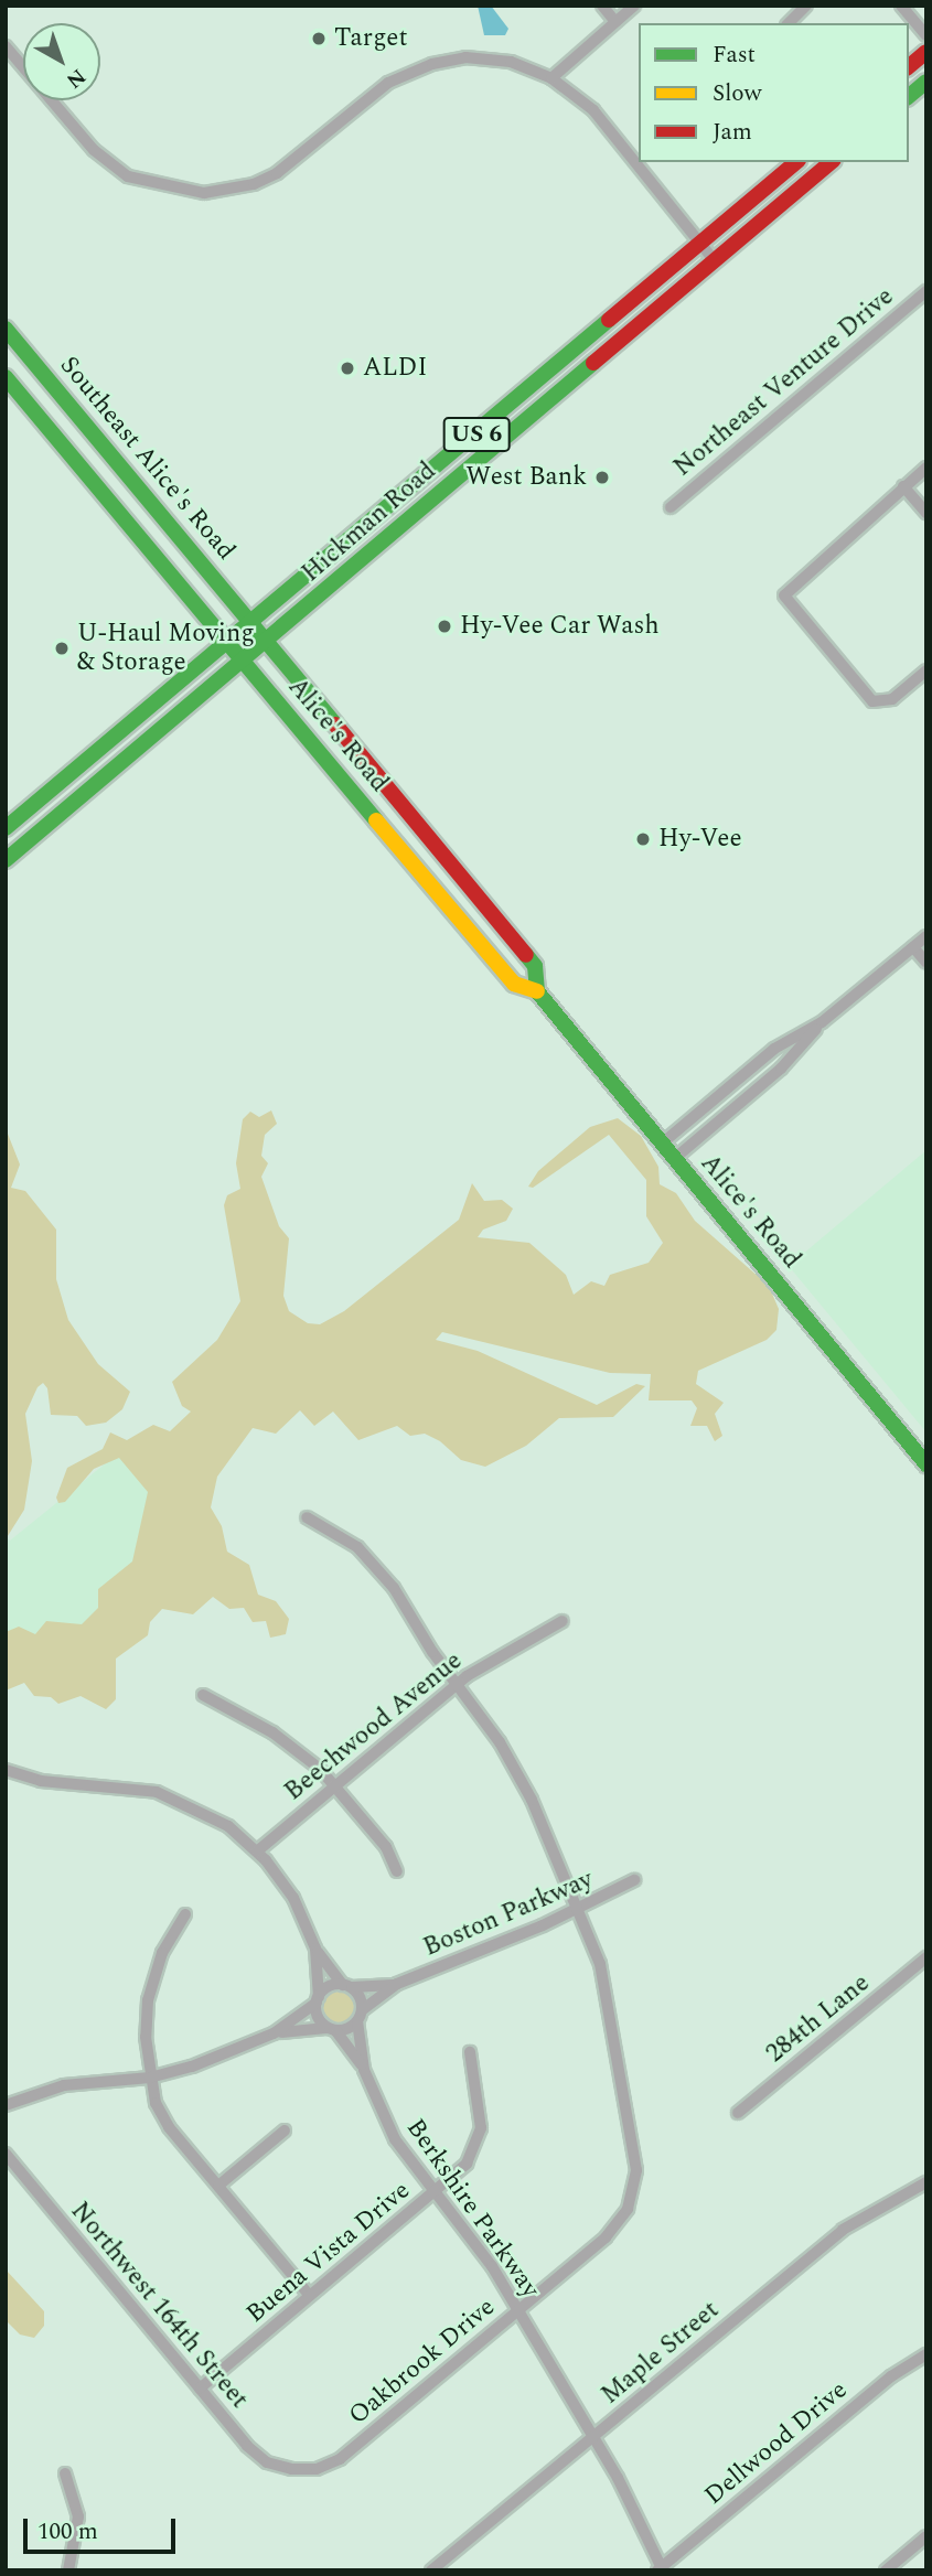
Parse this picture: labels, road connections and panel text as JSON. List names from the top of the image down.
{
  "streets": {
    "main road": [
      "US 6",
      "Southeast Alice's Road",
      "Hickman Road",
      "Alice's Road"
    ],
    "street": [
      "Northeast Venture Drive",
      "Beechwood Avenue",
      "Boston Parkway",
      "284th Lane",
      "Berkshire Parkway",
      "Buena Vista Drive",
      "Northwest 164th Street",
      "Maple Street",
      "Oakbrook Drive",
      "Dellwood Drive"
    ]
  },
  "crossings": [
    ["Southeast Alice's Road", "Hickman Road"],
    ["Southeast Alice's Road", "Alice's Road"],
    ["Hickman Road", "Alice's Road"],
    ["Boston Parkway", "Berkshire Parkway"],
    ["Boston Parkway", "Oakbrook Drive"],
    ["Berkshire Parkway", "Buena Vista Drive"],
    ["Berkshire Parkway", "Maple Street"],
    ["Berkshire Parkway", "Oakbrook Drive"],
    ["Berkshire Parkway", "Dellwood Drive"],
    ["Buena Vista Drive", "Northwest 164th Street"],
    ["Northwest 164th Street", "Oakbrook Drive"]
  ],
  "places": [
    "Target",
    "ALDI",
    "West Bank",
    "Hy-Vee Car Wash",
    "U-Haul Moving & Storage",
    "Hy-Vee"
  ],
  "legend": ["Fast", "Slow", "Jam"],
  "scale_bar": "100 m",
  "north": "bottom right"
}
